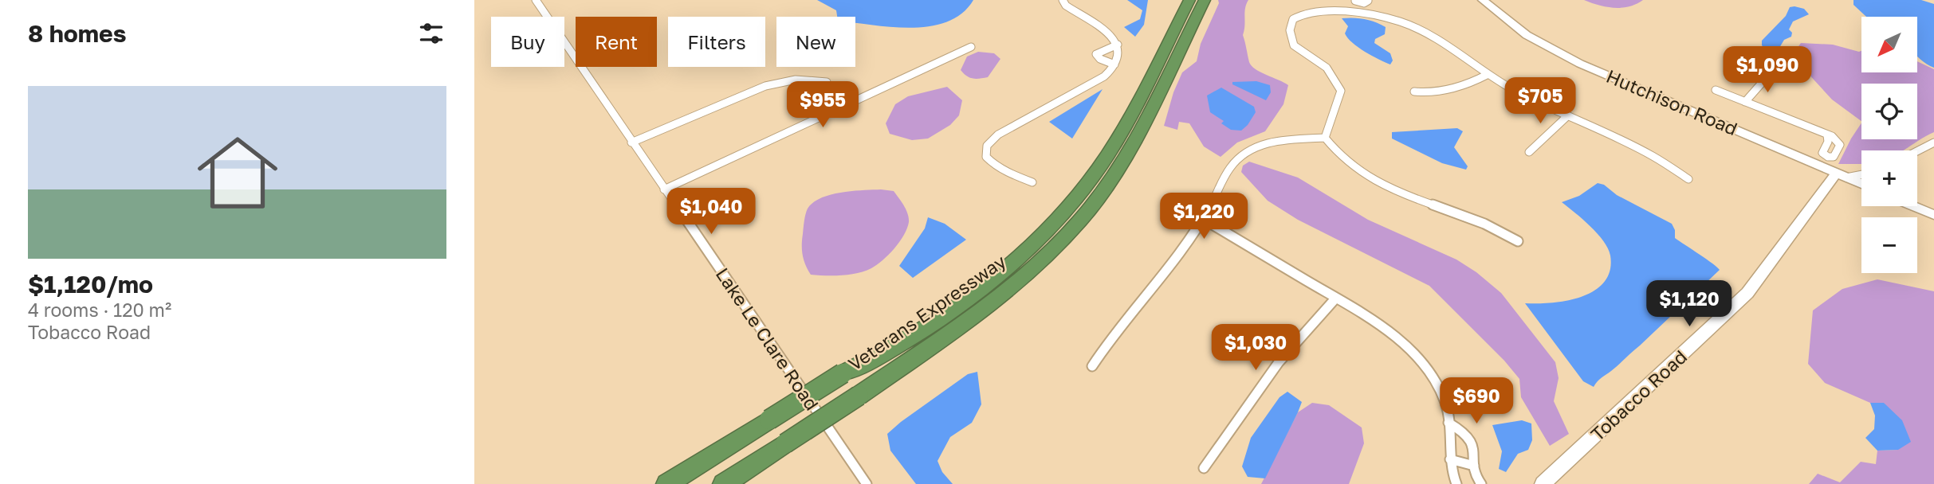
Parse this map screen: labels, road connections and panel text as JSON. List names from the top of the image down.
{
  "streets": {
    "highway": ["Veterans Expressway"],
    "street": ["Hutchison Road", "Lake Le Clare Road", "Tobacco Road"]
  },
  "crossings": [
    ["Hutchison Road", "Tobacco Road"]
  ],
  "north": "bottom left",
  "page": {
    "heading": "8 homes",
    "map_buttons": ["+", "−"],
    "chip": [
      "Buy",
      "Rent",
      "Filters",
      "New"
    ],
    "price": [
      "$1,090",
      "$705",
      "$955",
      "$1,040",
      "$1,220",
      "$1,120",
      "$1,030",
      "$690"
    ],
    "list": [
      {
        "name": "$1,120/mo",
        "note": "4 rooms · 120 m² · Tobacco Road"
      }
    ]
  }
}
